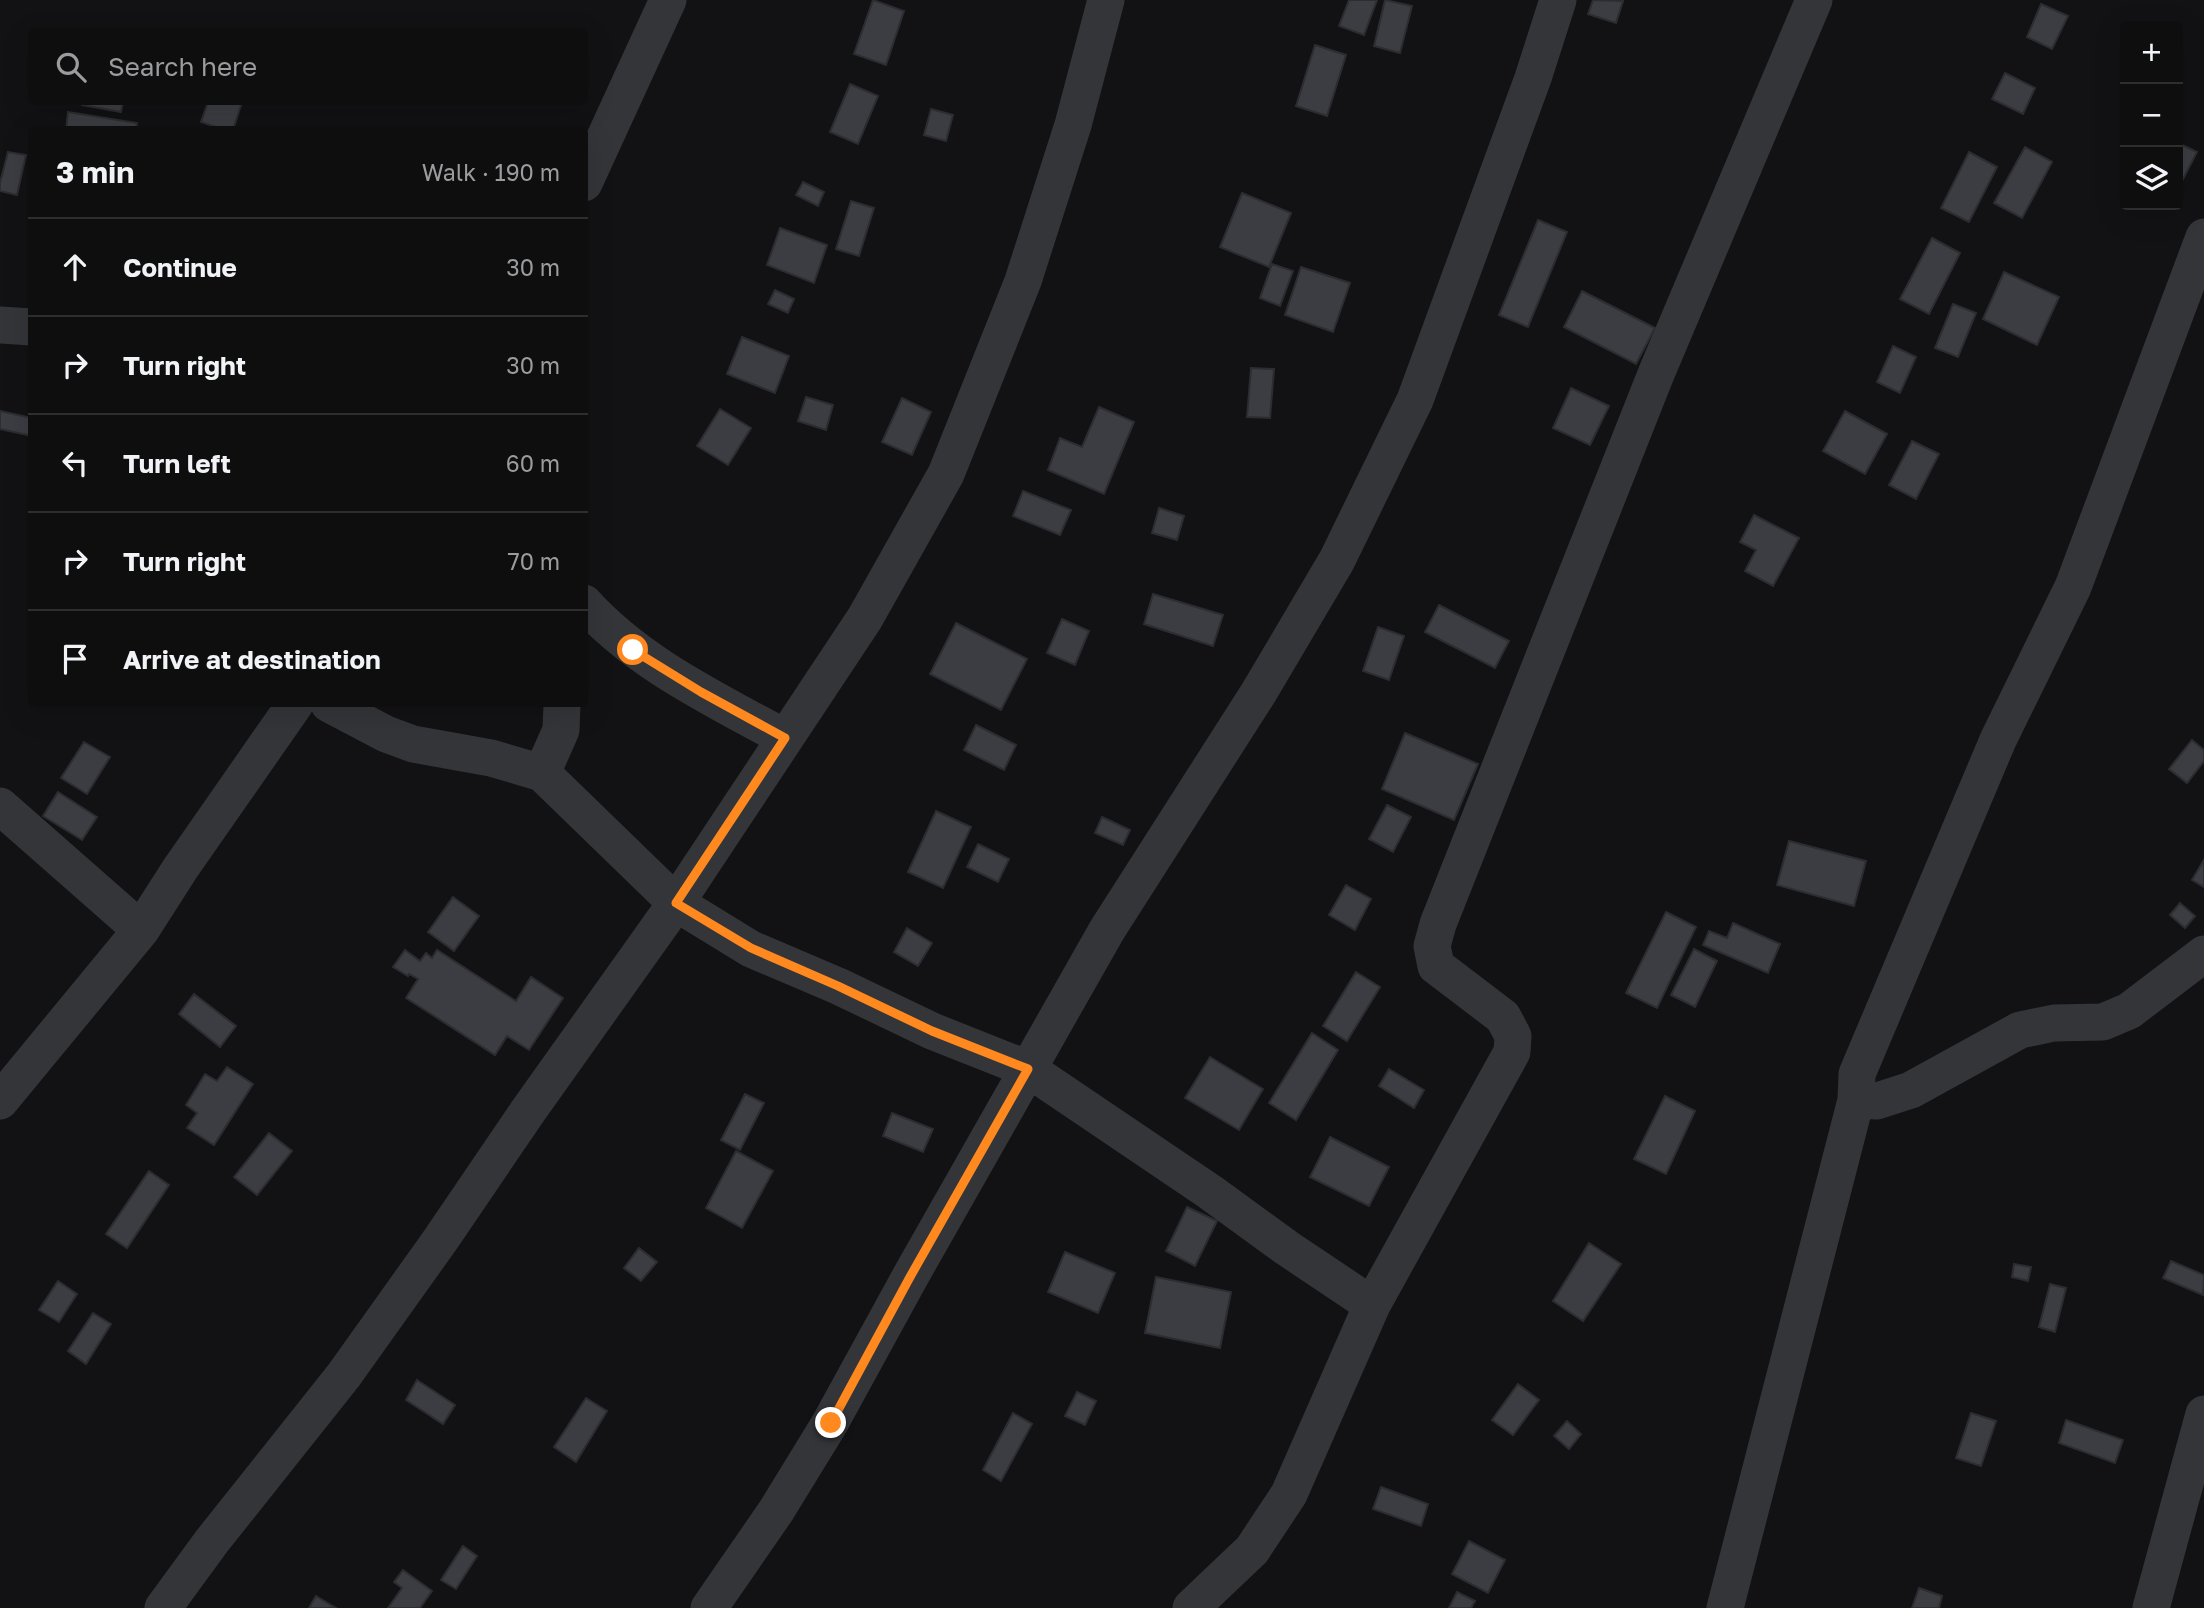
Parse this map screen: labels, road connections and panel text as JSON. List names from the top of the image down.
{
  "page": {
    "map_buttons": ["+", "−"],
    "search": "Search here",
    "heading": ["3 min", "Walk · 190 m"],
    "list": [
      ["Continue", "30 m"],
      ["Turn right", "30 m"],
      ["Turn left", "60 m"],
      ["Turn right", "70 m"],
      "Arrive at destination"
    ]
  }
}
